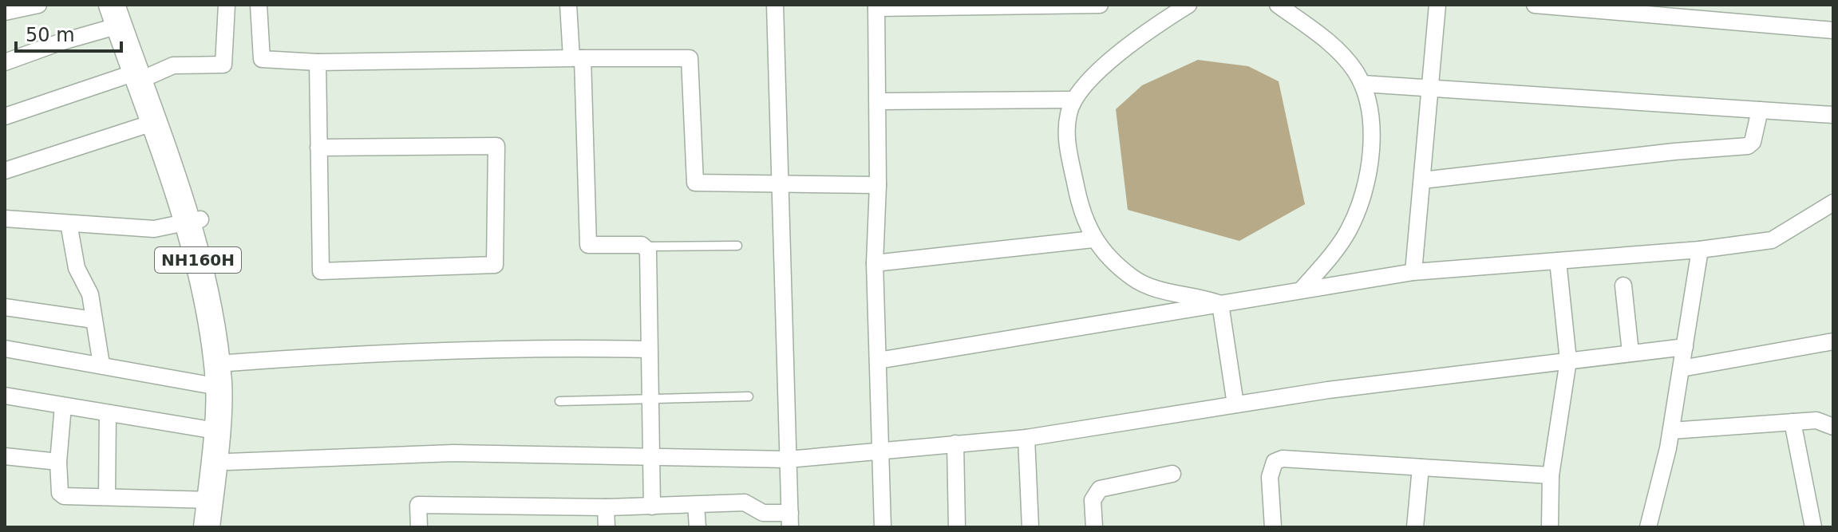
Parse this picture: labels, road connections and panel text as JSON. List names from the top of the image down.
{
  "streets": {
    "highway": ["NH160H"]
  },
  "scale_bar": "50 m"
}
